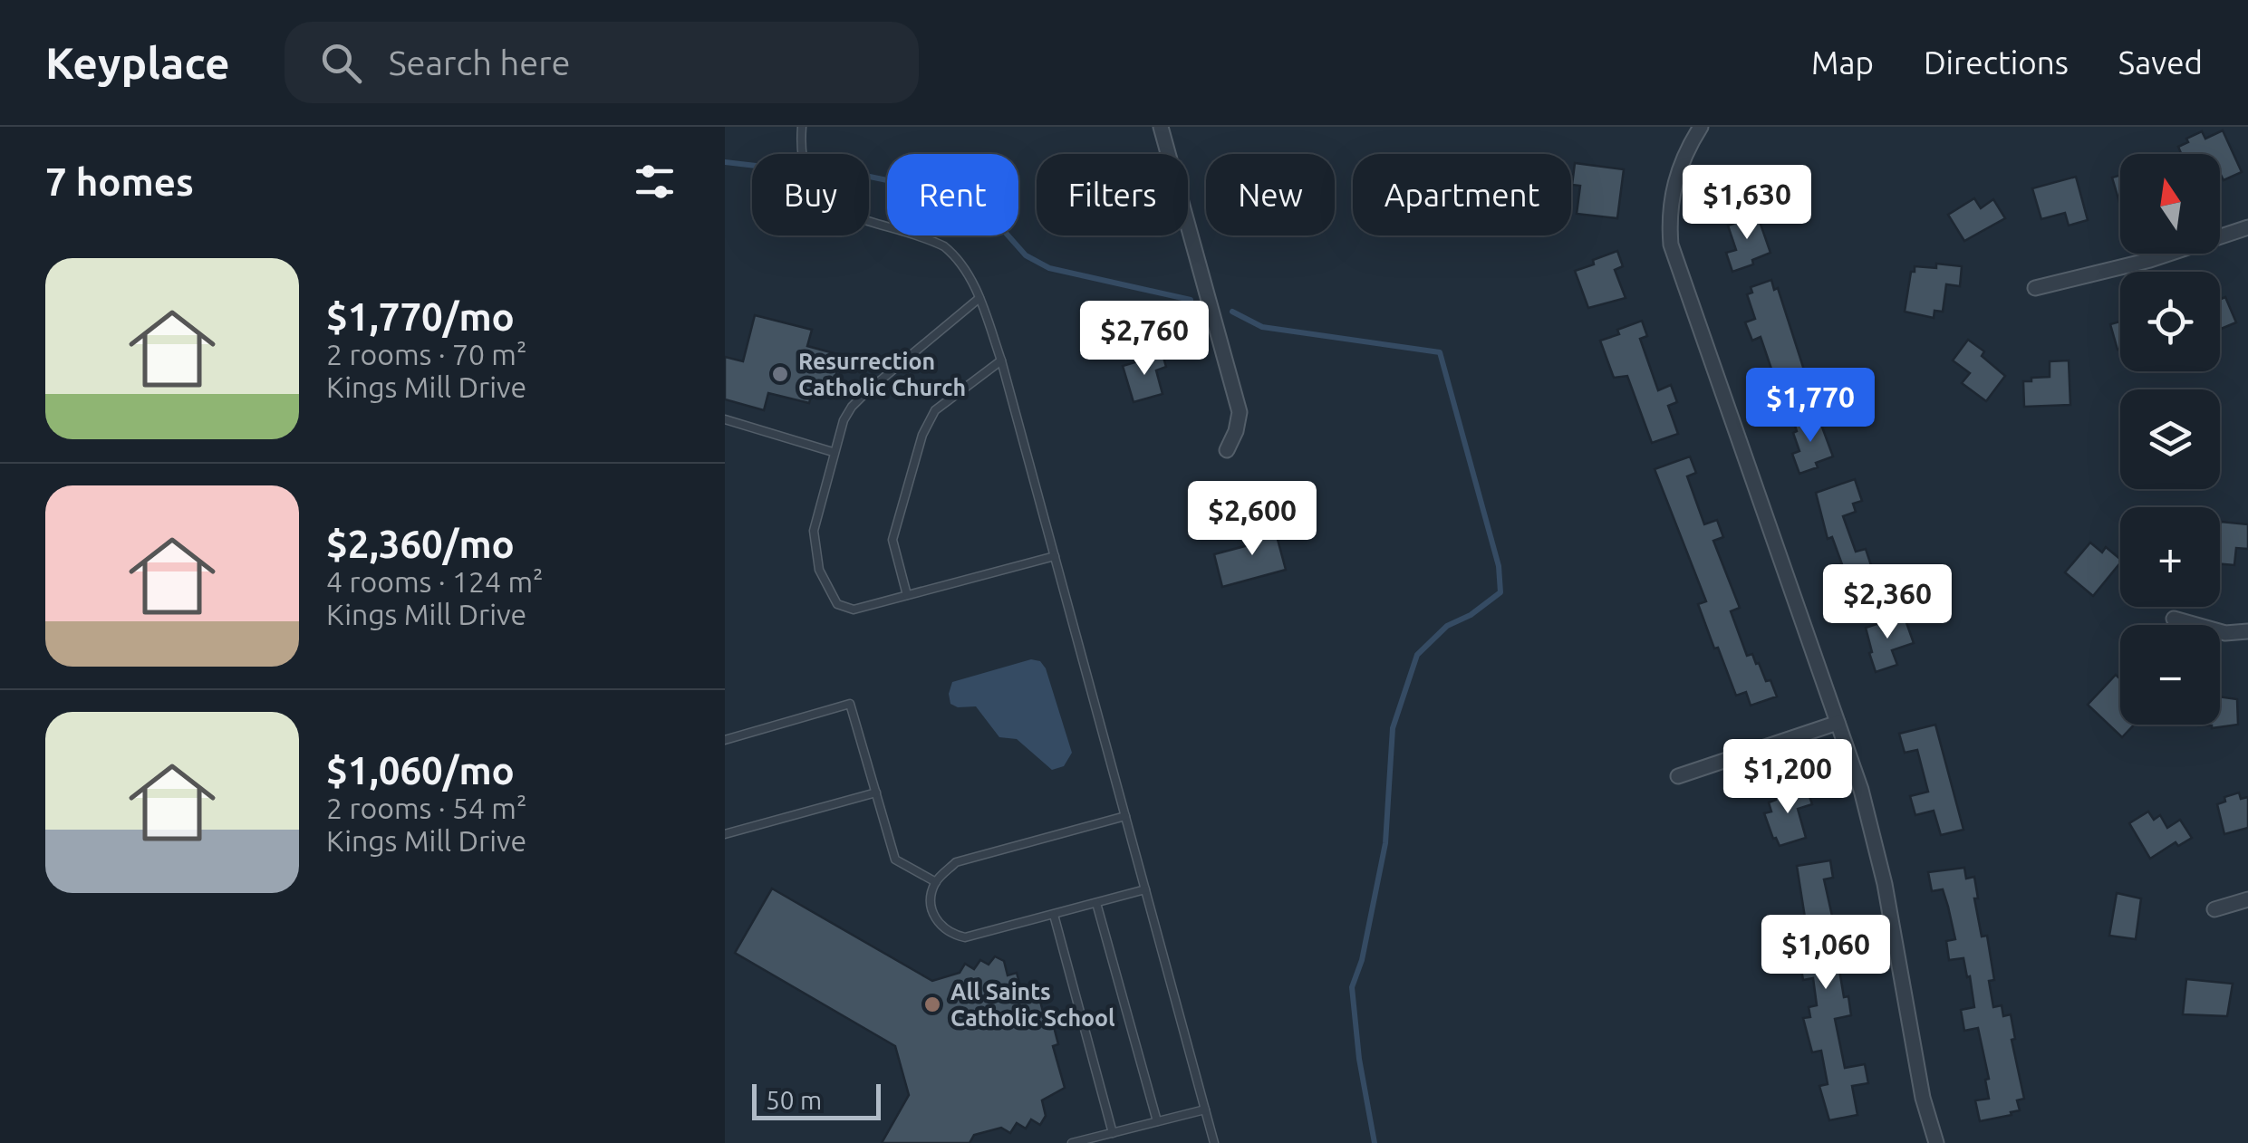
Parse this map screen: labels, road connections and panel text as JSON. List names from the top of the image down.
{
  "places": ["Resurrection Catholic Church", "All Saints Catholic School"],
  "scale_bar": "50 m",
  "north": "top",
  "page": {
    "header": "Keyplace",
    "search": "Search here",
    "nav": ["Map", "Directions", "Saved"],
    "heading": "7 homes",
    "map_buttons": ["+", "−"],
    "chip": [
      "Buy",
      "Rent",
      "Filters",
      "New",
      "Apartment"
    ],
    "price": [
      "$1,630",
      "$2,760",
      "$1,770",
      "$2,600",
      "$2,360",
      "$1,200",
      "$1,060"
    ],
    "list": [
      {
        "name": "$1,770/mo",
        "note": "2 rooms · 70 m² · Kings Mill Drive"
      },
      {
        "name": "$2,360/mo",
        "note": "4 rooms · 124 m² · Kings Mill Drive"
      },
      {
        "name": "$1,060/mo",
        "note": "2 rooms · 54 m² · Kings Mill Drive"
      }
    ],
    "scale": "50 m"
  }
}
